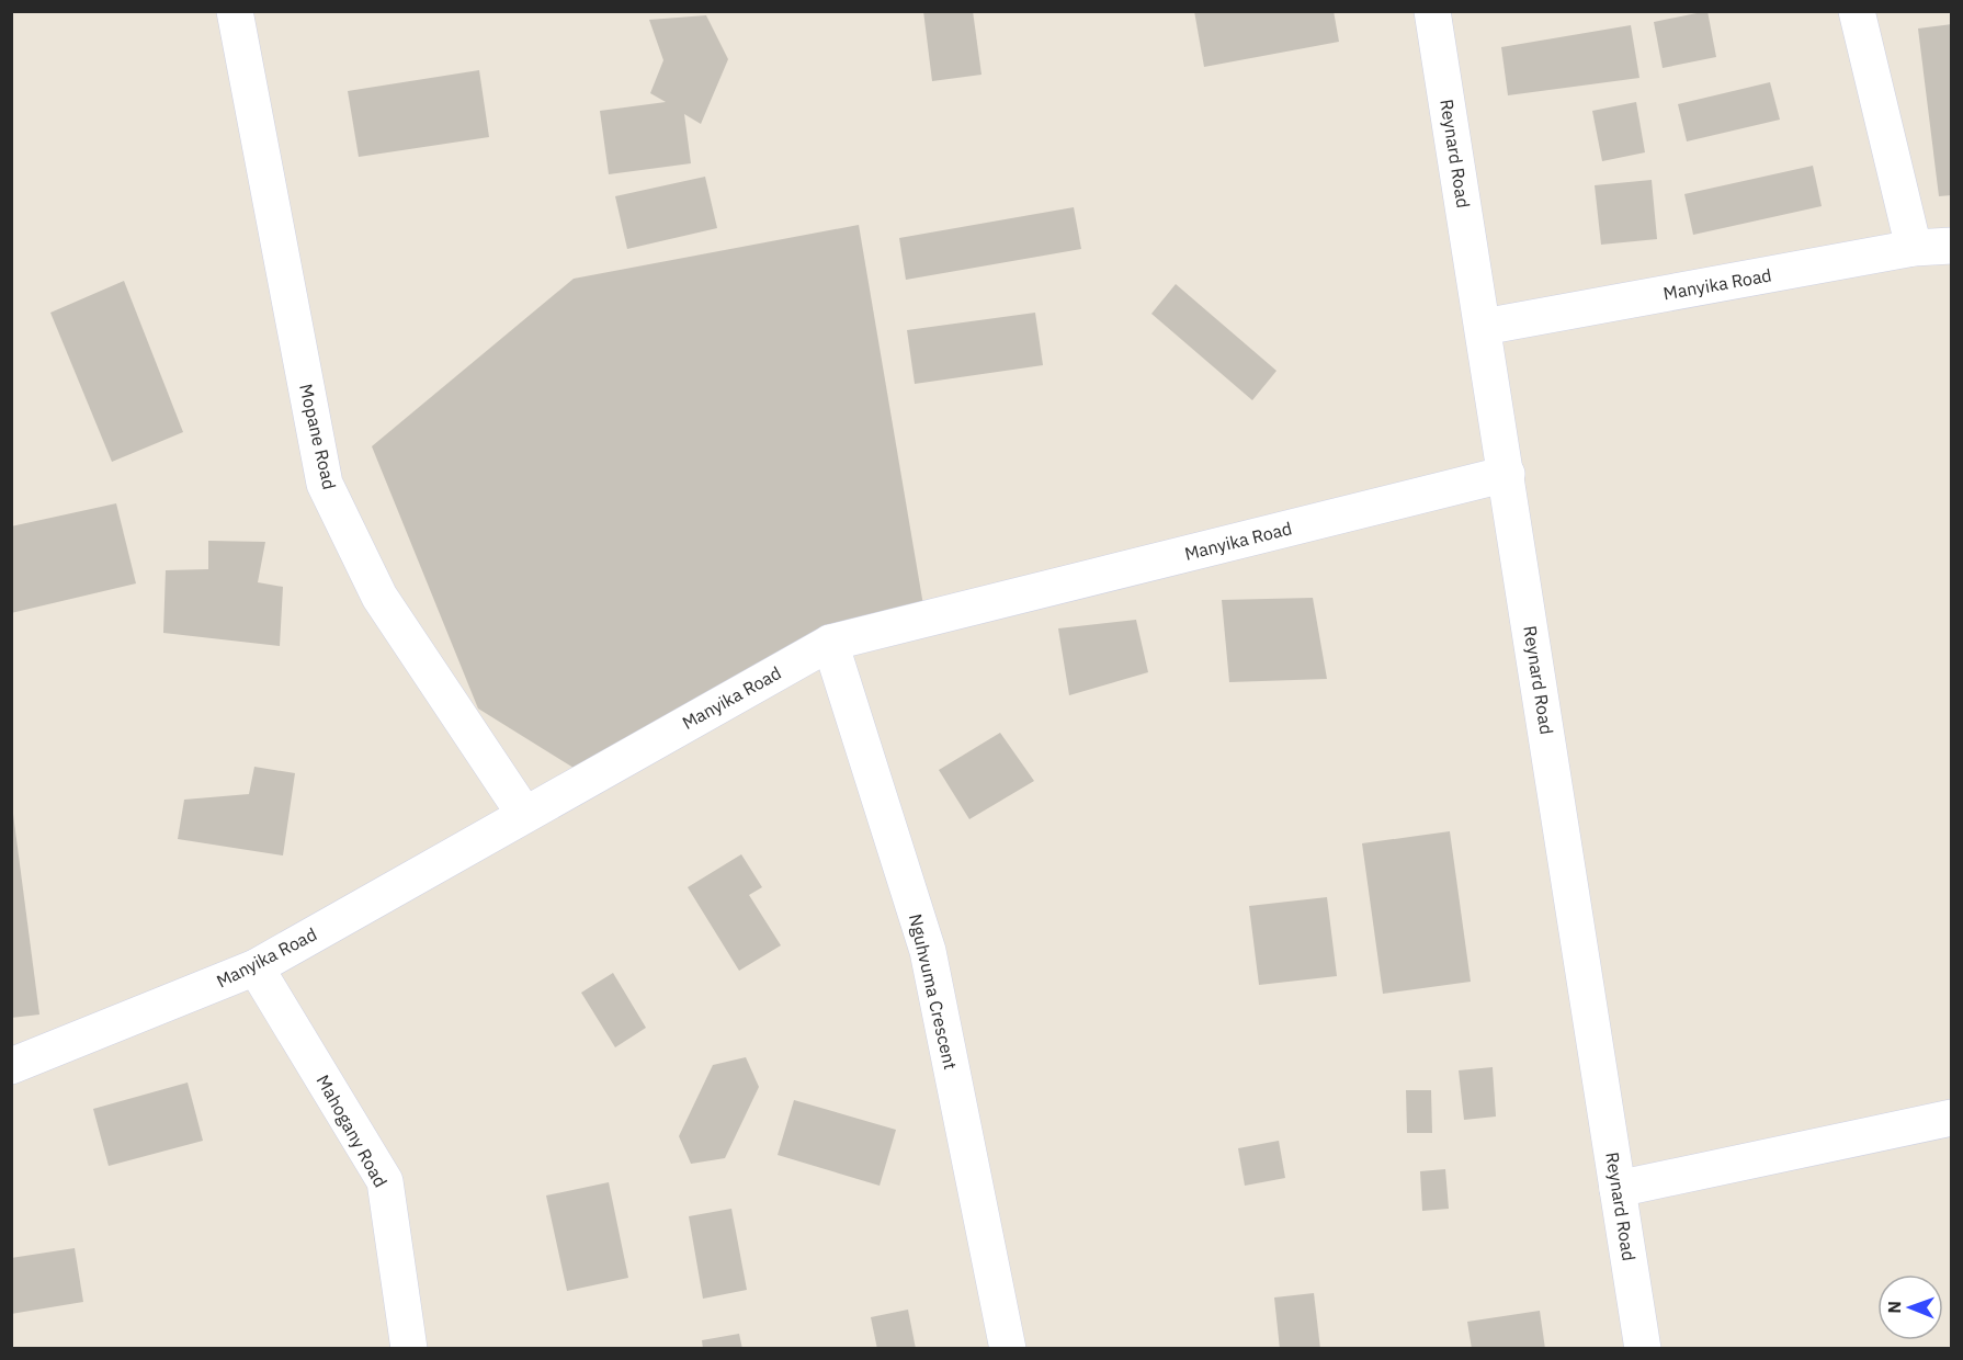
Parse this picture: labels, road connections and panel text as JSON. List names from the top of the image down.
{
  "streets": {
    "street": [
      "Reynard Road",
      "Manyika Road",
      "Mopane Road",
      "Nguhvuma Crescent",
      "Mahogany Road"
    ]
  },
  "crossings": [
    ["Reynard Road", "Manyika Road"],
    ["Manyika Road", "Mopane Road"],
    ["Manyika Road", "Nguhvuma Crescent"],
    ["Manyika Road", "Mahogany Road"]
  ],
  "north": "left"
}
